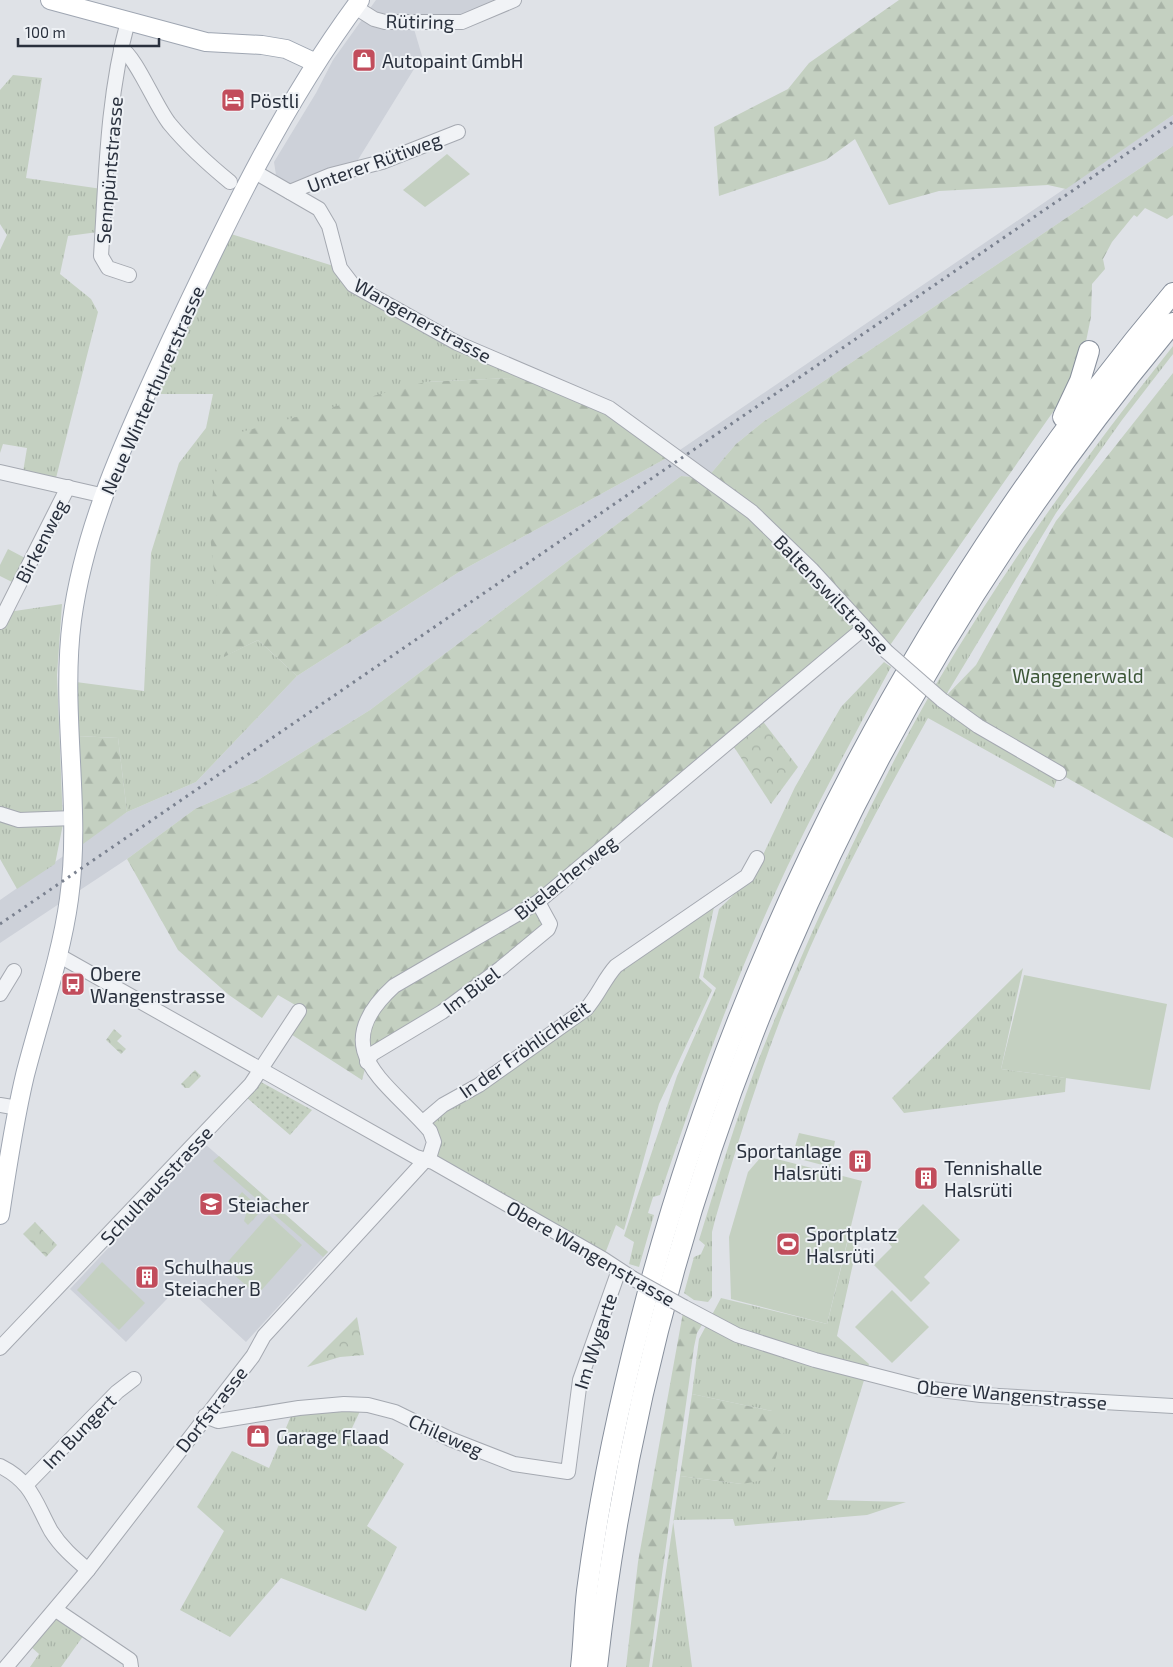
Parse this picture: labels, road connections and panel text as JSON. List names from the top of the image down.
{
  "streets": {
    "main road": ["Neue Winterthurerstrasse"],
    "street": [
      "Rütiring",
      "Unterer Rütiweg",
      "Sennpüntstrasse",
      "Wangenerstrasse",
      "Birkenweg",
      "Baltenswilstrasse",
      "Büelacherweg",
      "Im Büel",
      "In der Fröhlichkeit",
      "Schulhausstrasse",
      "Obere Wangenstrasse",
      "Im Wygarte",
      "Dorfstrasse",
      "Im Bungert",
      "Chileweg"
    ]
  },
  "crossings": [
    ["Rütiring", "Neue Winterthurerstrasse"],
    ["Unterer Rütiweg", "Wangenerstrasse"],
    ["Wangenerstrasse", "Neue Winterthurerstrasse"],
    ["Wangenerstrasse", "Baltenswilstrasse"],
    ["Neue Winterthurerstrasse", "Obere Wangenstrasse"],
    ["Baltenswilstrasse", "Büelacherweg"],
    ["Büelacherweg", "Im Büel"],
    ["Schulhausstrasse", "Obere Wangenstrasse"],
    ["Obere Wangenstrasse", "Im Wygarte"],
    ["Obere Wangenstrasse", "Dorfstrasse"],
    ["Im Wygarte", "Chileweg"],
    ["Dorfstrasse", "Chileweg"]
  ],
  "parks": ["Wangenerwald"],
  "places": {
    "shop": ["Autopaint GmbH", "Garage Flaad"],
    "hotel": ["Pöstli"],
    "bus stop": ["Obere Wangenstrasse"],
    "building": ["Sportanlage Halsrüti", "Tennishalle Halsrüti", "Schulhaus Steiacher B"],
    "school or university": ["Steiacher"],
    "sports": ["Sportplatz Halsrüti"]
  },
  "scale_bar": "100 m"
}
